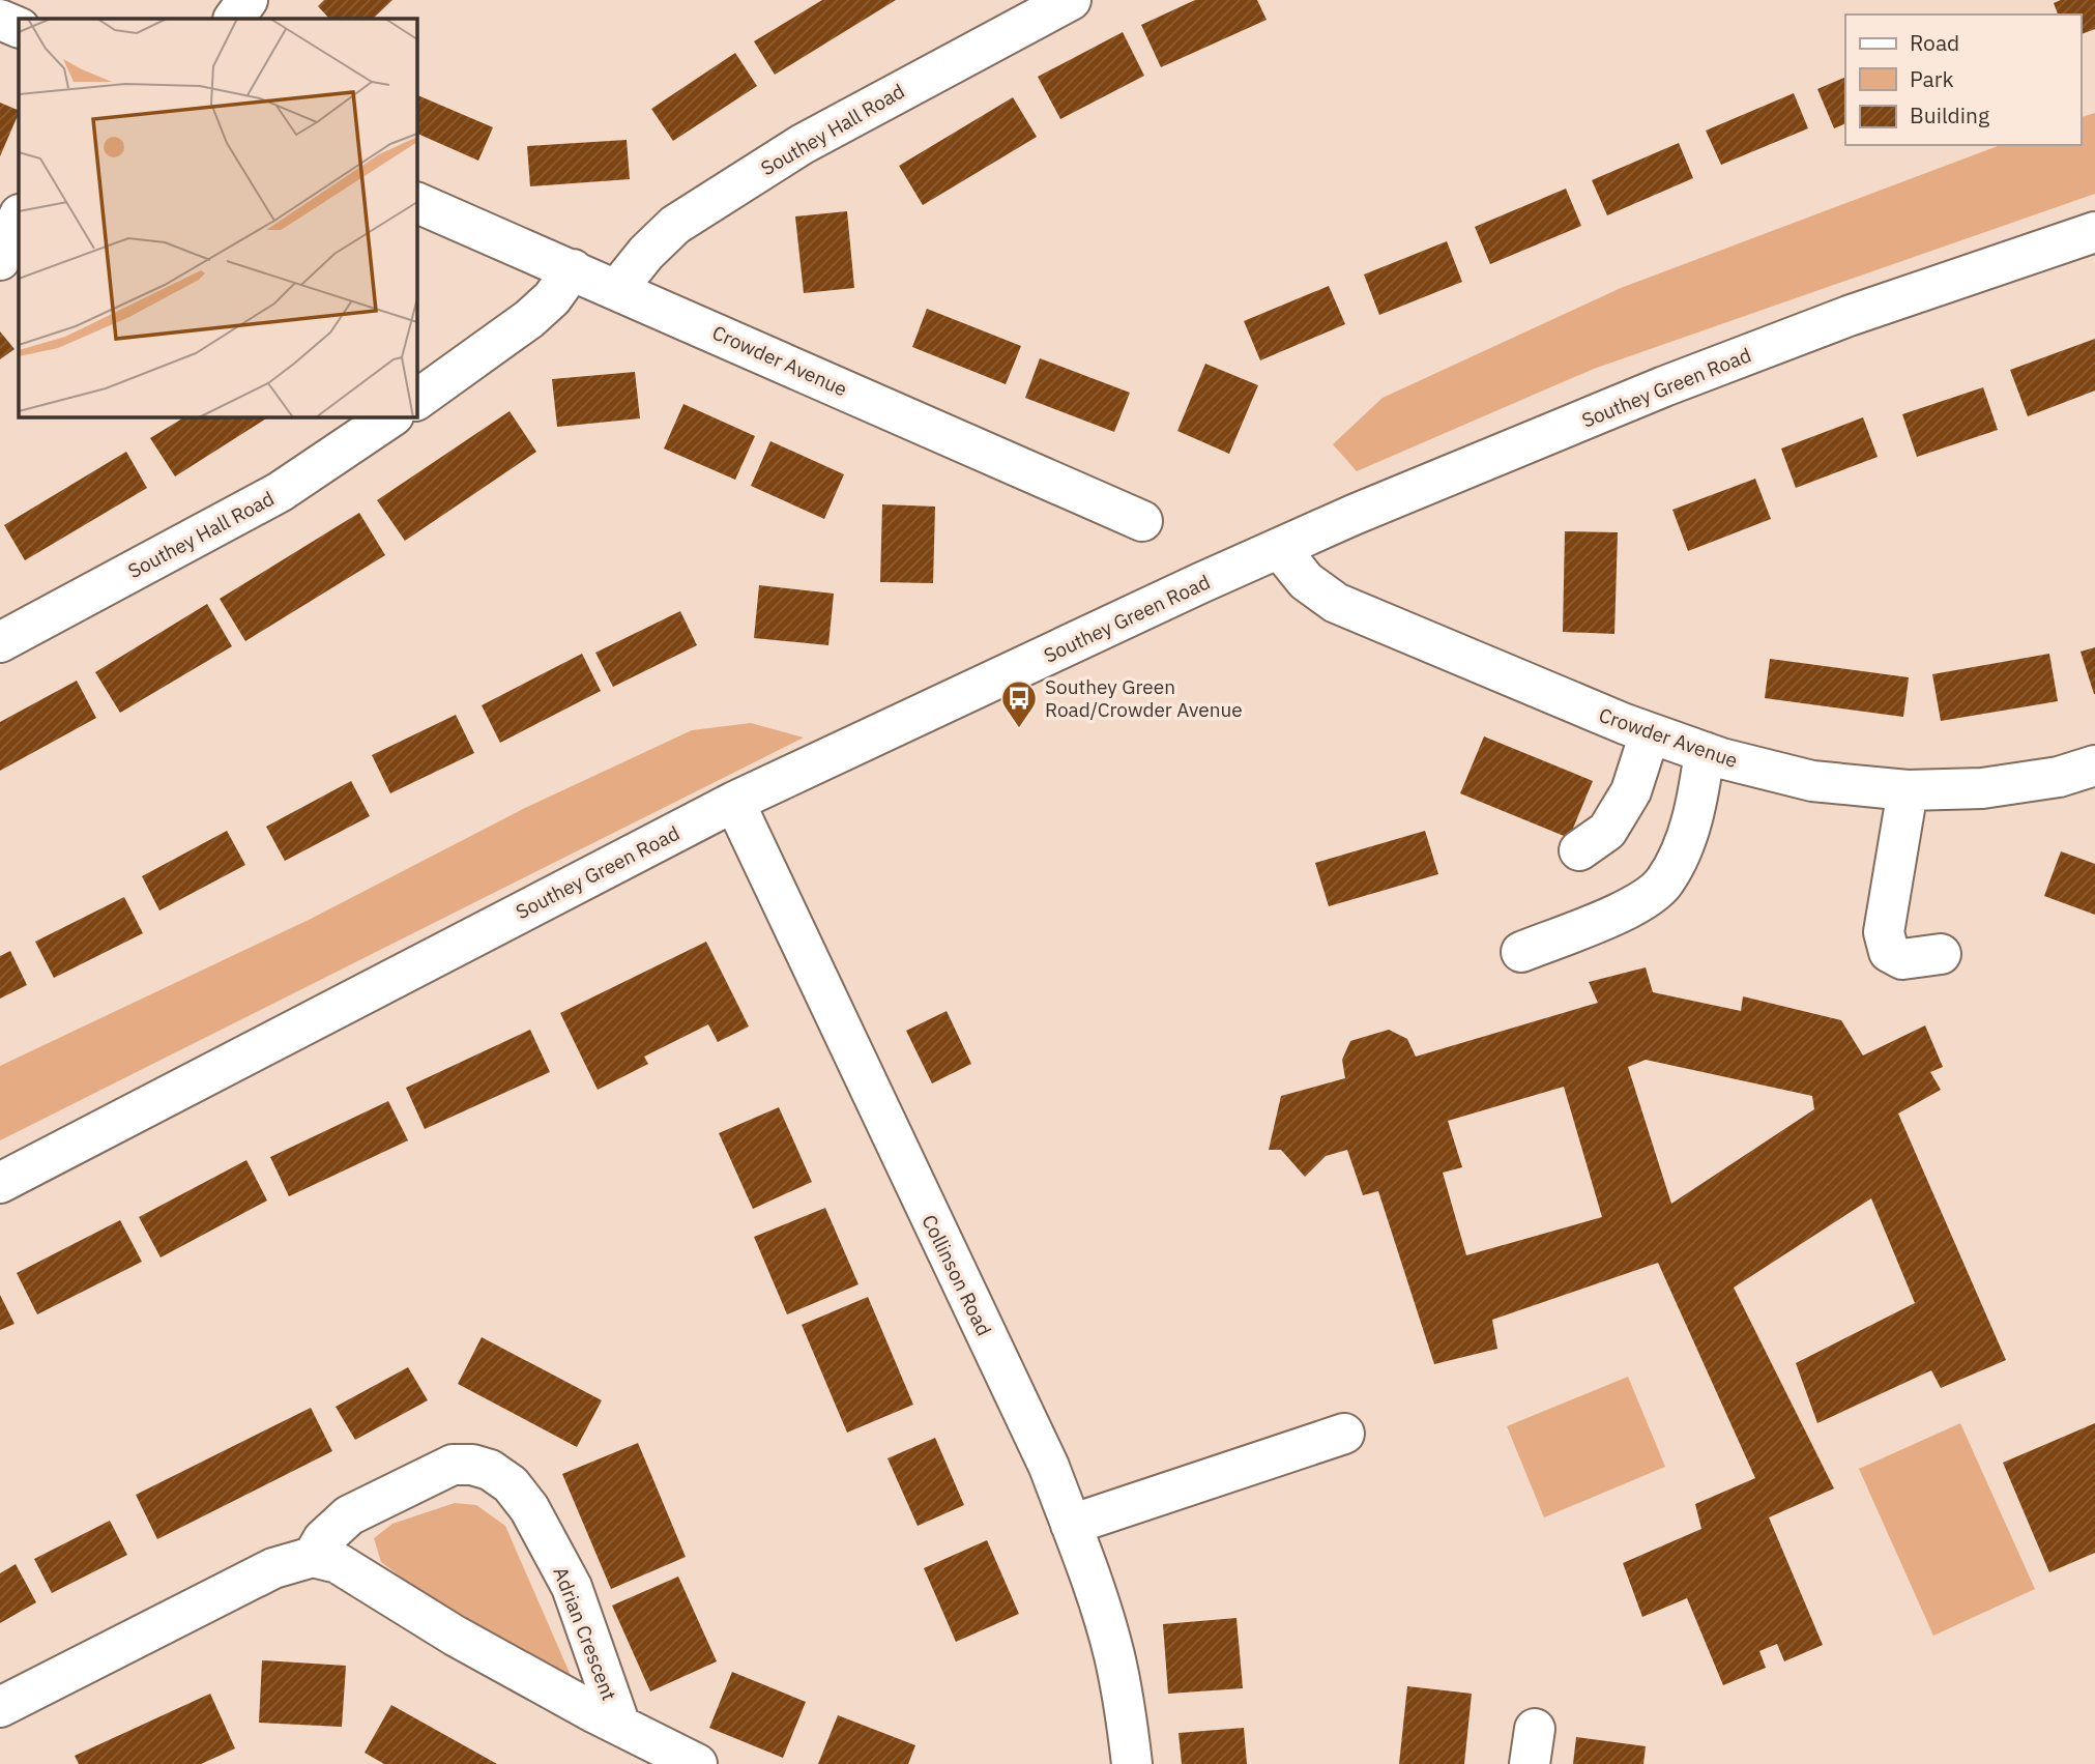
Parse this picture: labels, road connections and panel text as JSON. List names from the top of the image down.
{
  "streets": {
    "street": [
      "Southey Hall Road",
      "Crowder Avenue",
      "Southey Green Road",
      "Collinson Road",
      "Adrian Crescent"
    ]
  },
  "crossings": [
    ["Southey Hall Road", "Crowder Avenue"],
    ["Crowder Avenue", "Southey Green Road"],
    ["Southey Green Road", "Collinson Road"]
  ],
  "places": {
    "bus stop": ["Southey Green Road/Crowder Avenue"]
  },
  "legend": ["Road", "Park", "Building"]
}
